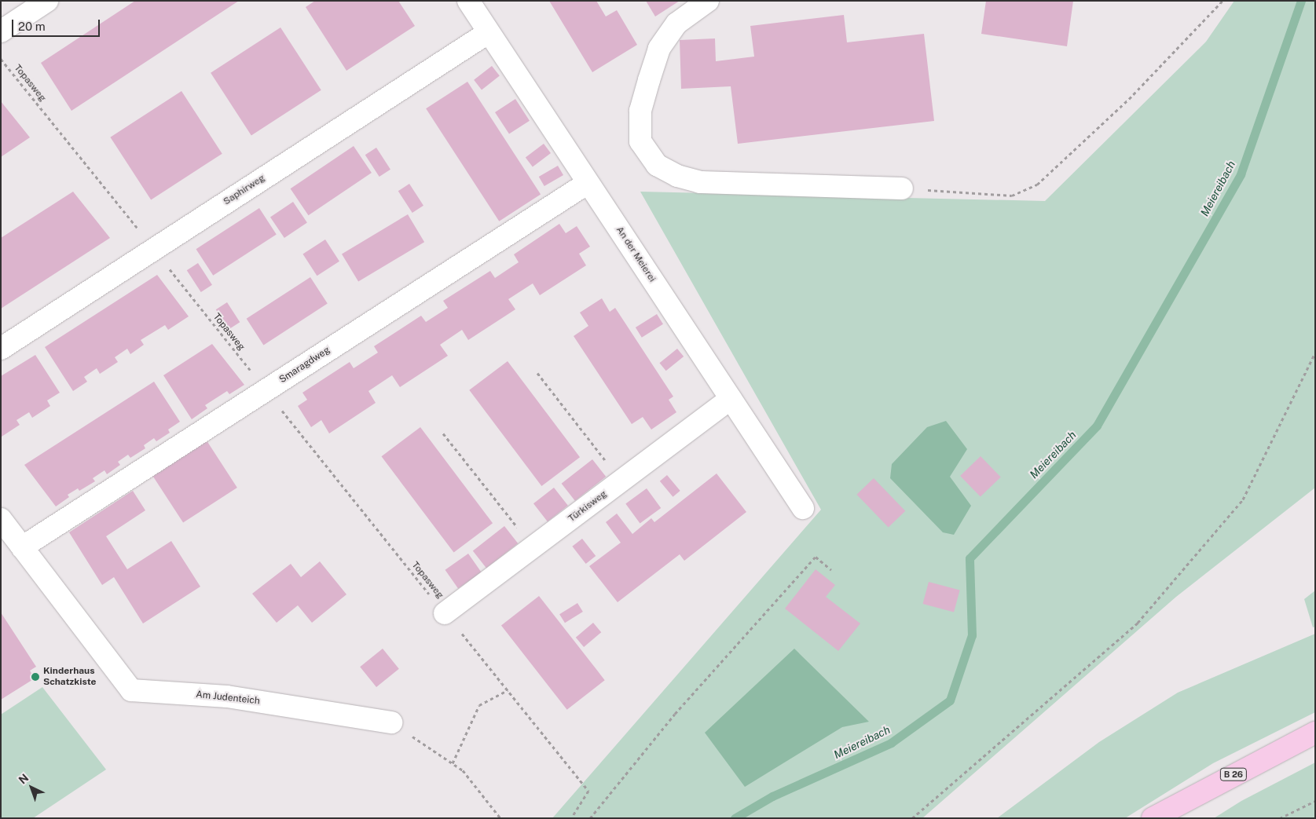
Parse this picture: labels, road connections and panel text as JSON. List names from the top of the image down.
{
  "streets": {
    "main road": ["B 26"],
    "street": [
      "Saphirweg",
      "An der Meierei",
      "Smaragdweg",
      "Türkisweg",
      "Am Judenteich"
    ],
    "path": ["Topasweg"]
  },
  "crossings": [
    ["Topasweg", "Saphirweg"],
    ["Topasweg", "Smaragdweg"],
    ["Topasweg", "Türkisweg"],
    ["Saphirweg", "An der Meierei"],
    ["An der Meierei", "Smaragdweg"],
    ["An der Meierei", "Türkisweg"],
    ["Smaragdweg", "Am Judenteich"]
  ],
  "water": ["Meiereibach"],
  "places": ["Kinderhaus Schatzkiste"],
  "scale_bar": "20 m",
  "north": "top left"
}
